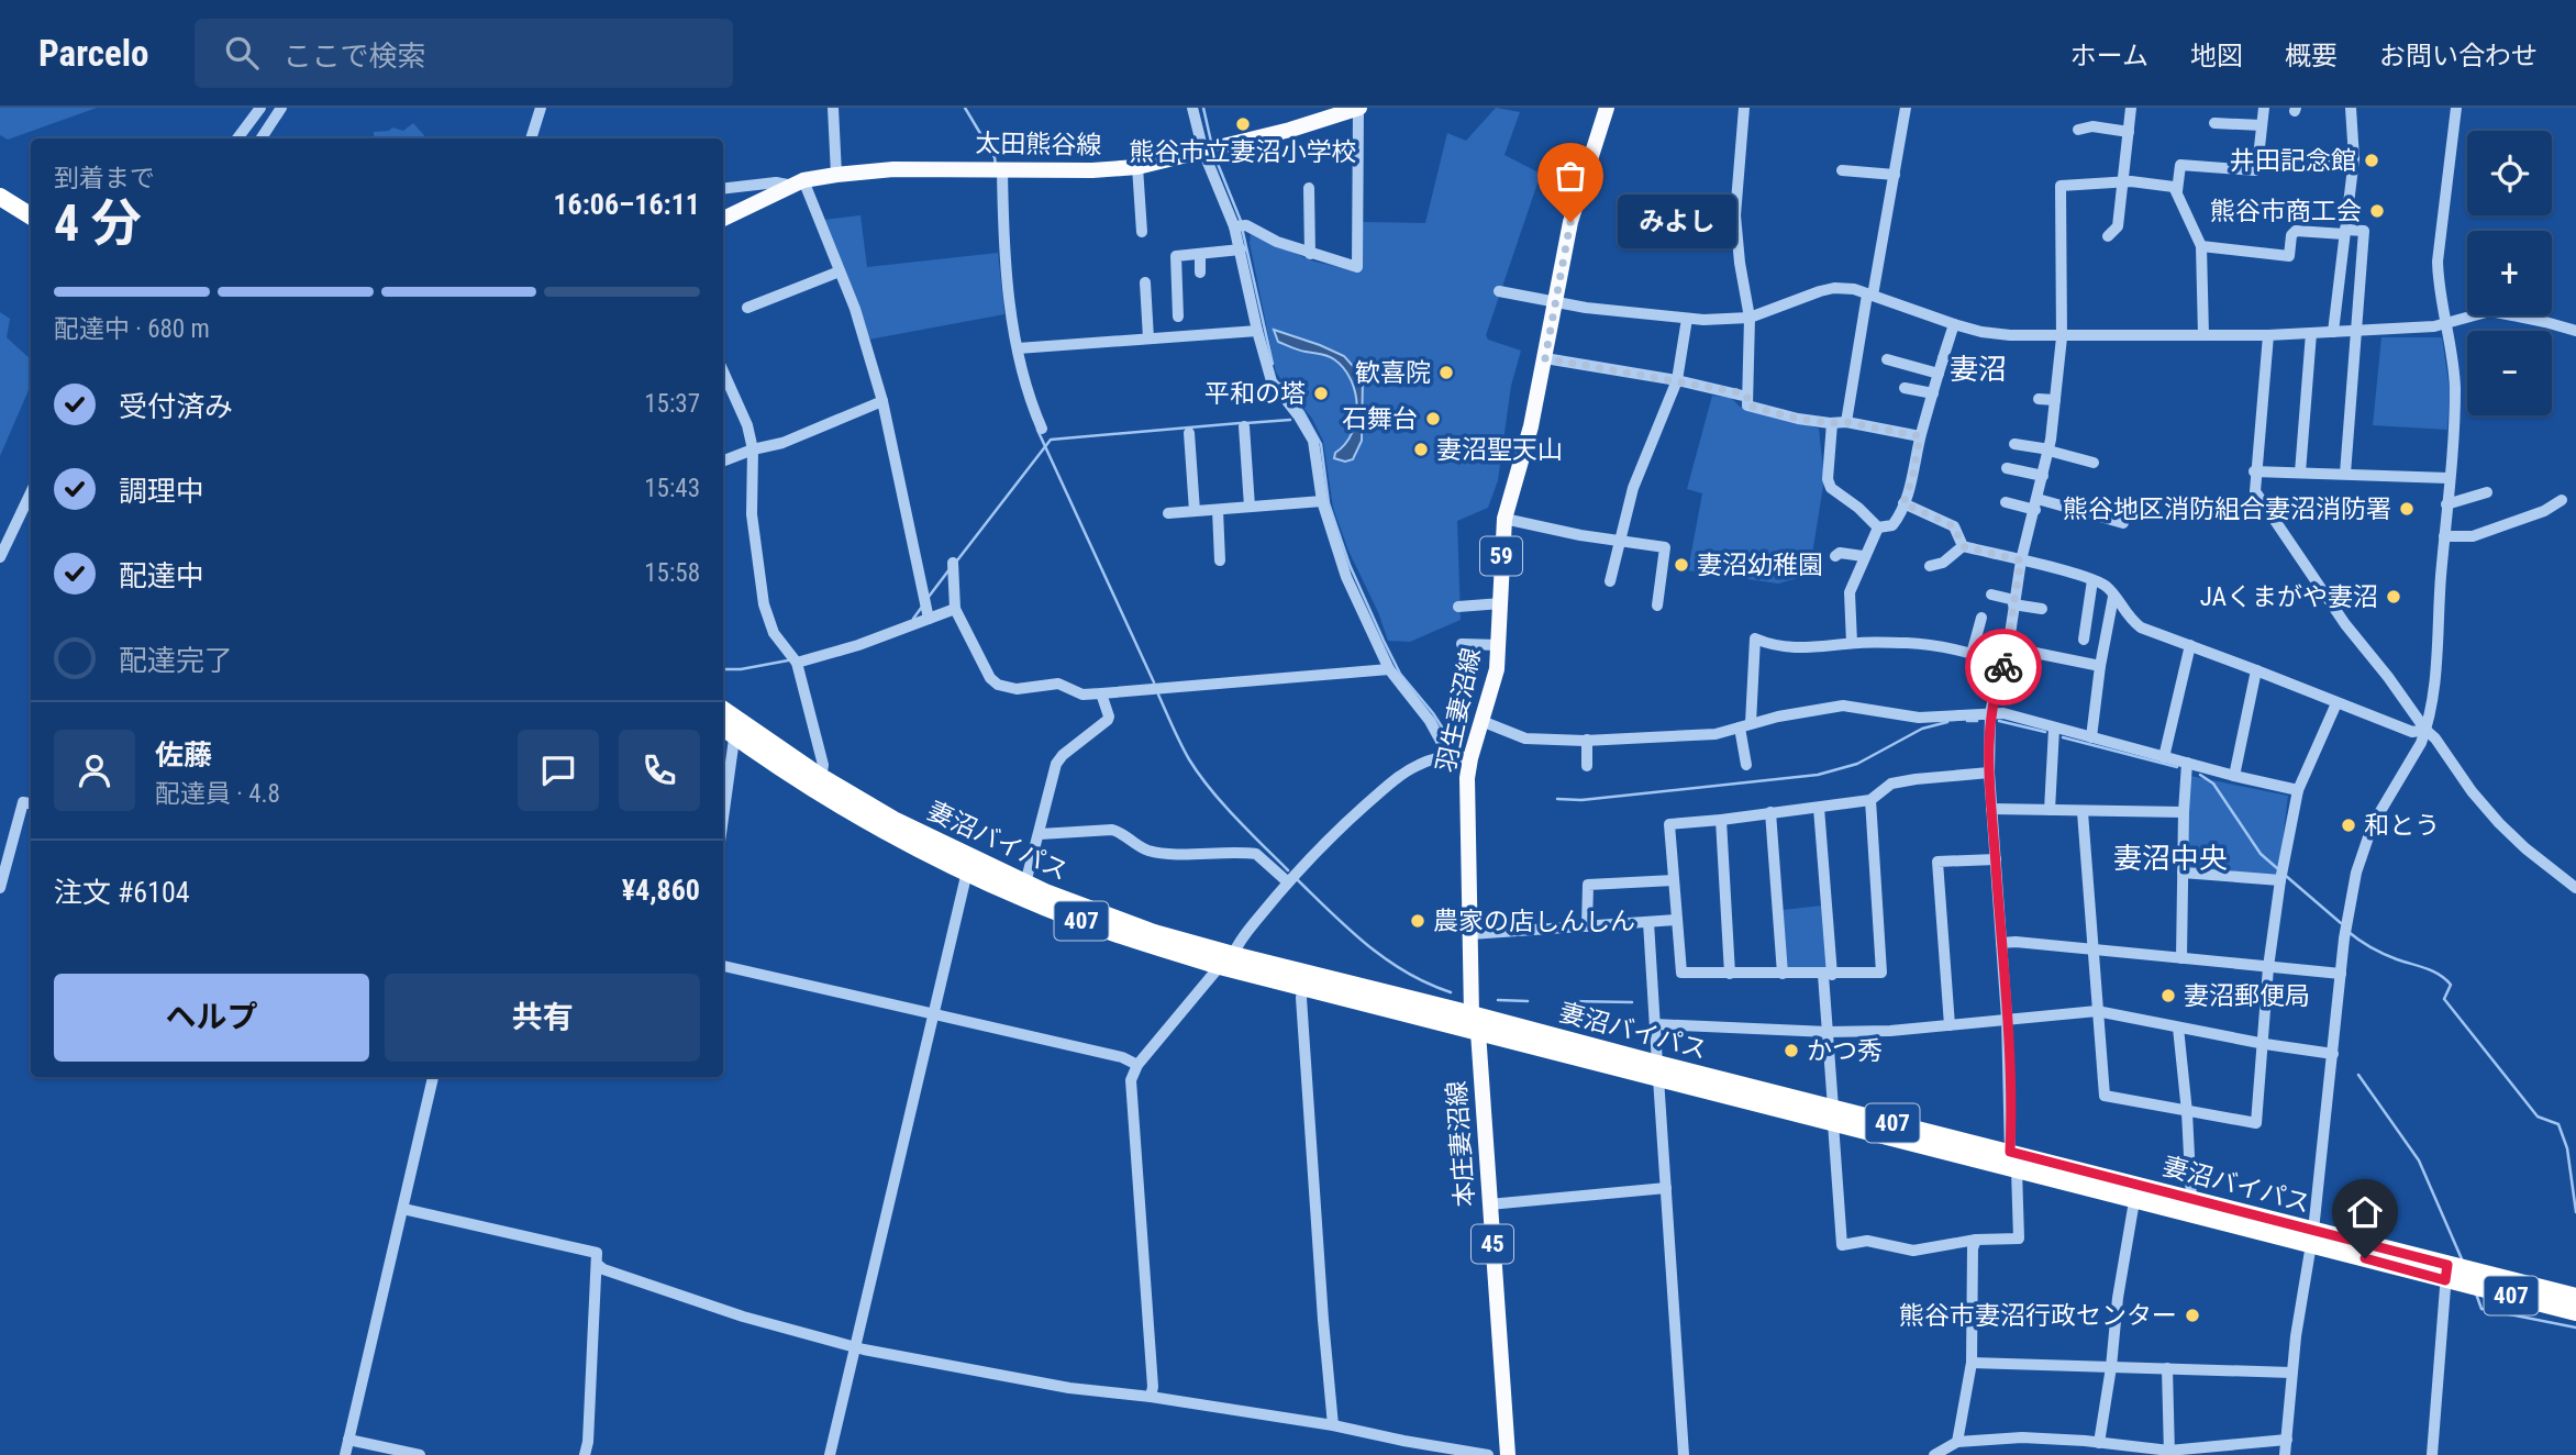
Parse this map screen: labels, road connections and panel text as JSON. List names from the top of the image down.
{
  "streets": {
    "highway": ["妻沼バイパス", "407"],
    "main road": [
      "太田熊谷線",
      "59",
      "羽生妻沼線",
      "本庄妻沼線",
      "45"
    ]
  },
  "crossings": [
    ["羽生妻沼線", "妻沼バイパス"],
    ["羽生妻沼線", "本庄妻沼線"],
    ["妻沼バイパス", "本庄妻沼線"]
  ],
  "districts": ["妻沼", "妻沼中央"],
  "places": [
    "熊谷市立妻沼小学校",
    "井田記念館",
    "熊谷市商工会",
    "みよし",
    "歓喜院",
    "平和の塔",
    "石舞台",
    "妻沼聖天山",
    "熊谷地区消防組合妻沼消防署",
    "妻沼幼稚園",
    "JAくまがや妻沼",
    "和とう",
    "農家の店しんしん",
    "妻沼郵便局",
    "かつ秀",
    "熊谷市妻沼行政センター"
  ],
  "page": {
    "header": "Parcelo",
    "search": "ここで検索",
    "nav": [
      "ホーム",
      "地図",
      "概要",
      "お問い合わせ"
    ],
    "map_buttons": ["+", "−"],
    "heading": ["4 分", "到着まで", "16:06–16:11"],
    "panel": [
      "佐藤",
      "配達員 · 4.8",
      "注文 #6104",
      "¥4,860"
    ],
    "bubble": "みよし",
    "bar": "配達中 · 680 m",
    "list": [
      ["受付済み", "15:37"],
      ["調理中", "15:43"],
      ["配達中", "15:58"],
      "配達完了"
    ],
    "buttons": ["ヘルプ", "共有"]
  }
}
